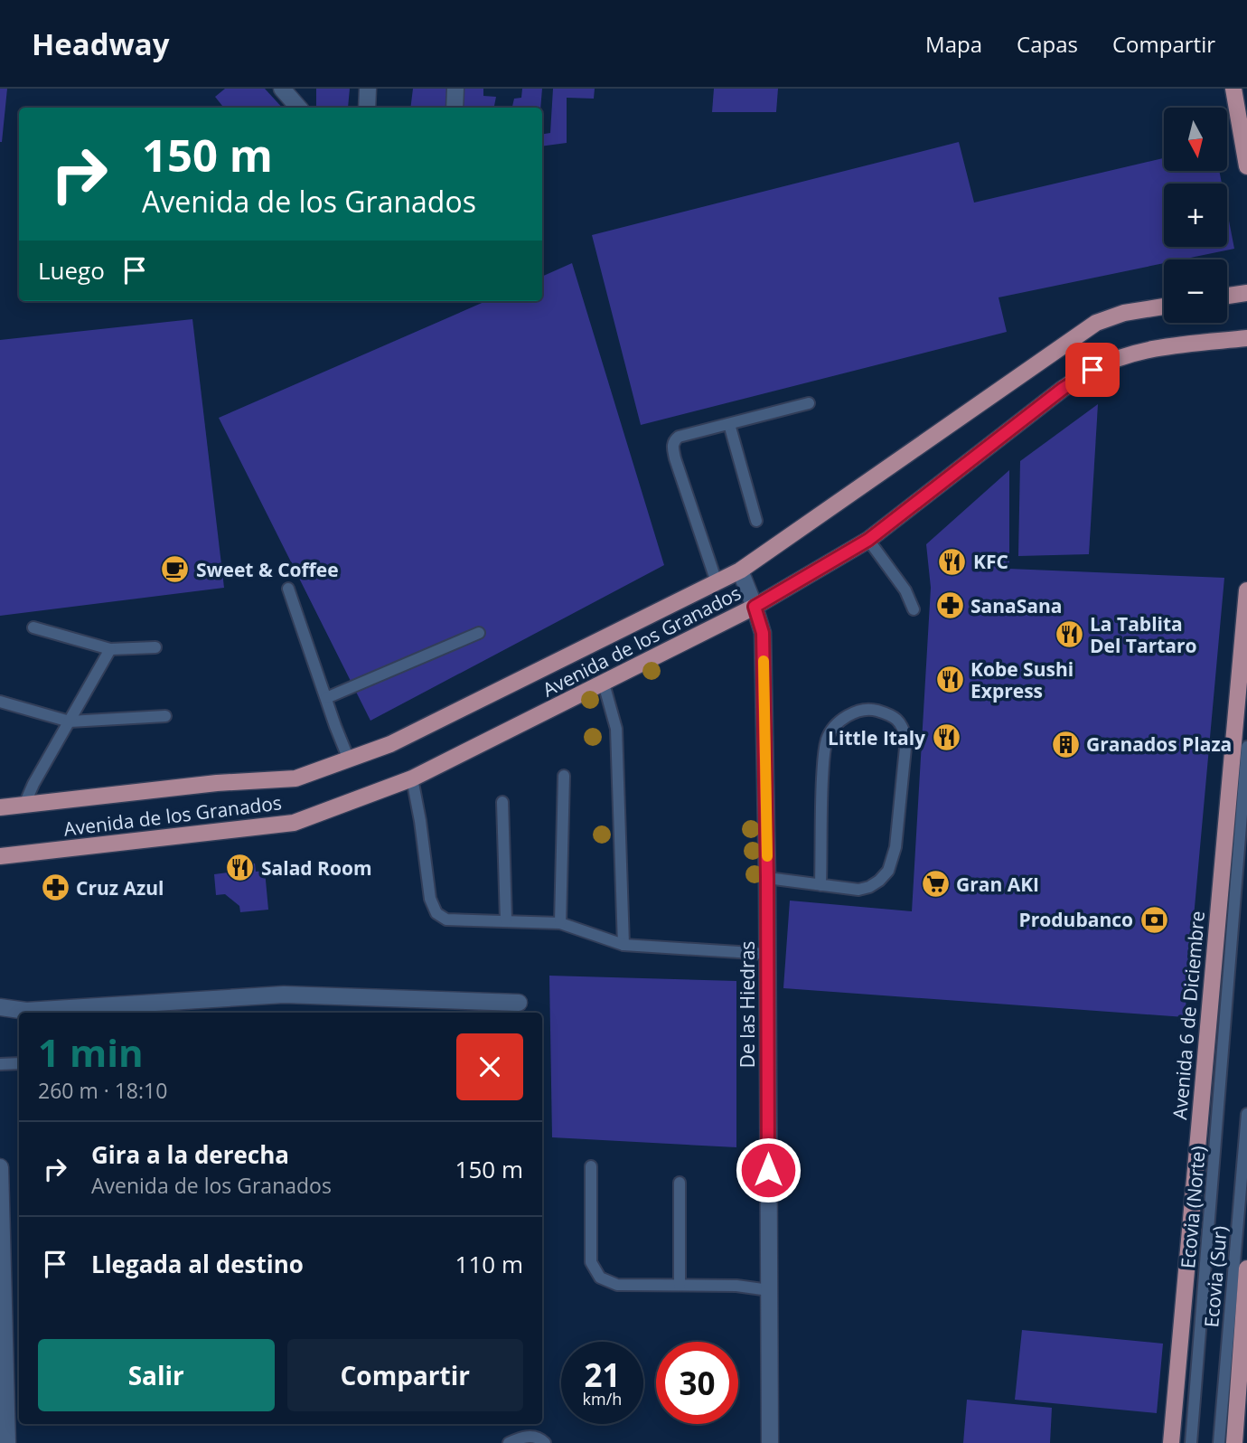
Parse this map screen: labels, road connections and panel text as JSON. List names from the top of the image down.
{
  "streets": {
    "main road": ["Avenida de los Granados", "Avenida 6 de Diciembre"],
    "street": ["De las Hiedras"],
    "lane": ["Ecovia (Norte)", "Ecovia (Sur)"]
  },
  "crossings": [
    ["Avenida de los Granados", "De las Hiedras"]
  ],
  "places": {
    "restaurant": [
      "KFC",
      "La Tablita Del Tartaro",
      "Kobe Sushi Express",
      "Little Italy",
      "Salad Room"
    ],
    "cafe": ["Sweet & Coffee"],
    "pharmacy": ["SanaSana", "Cruz Azul"],
    "building": ["Granados Plaza"],
    "supermarket": ["Gran AKI"],
    "bank": ["Produbanco"]
  },
  "north": "bottom",
  "page": {
    "header": "Headway",
    "nav": ["Mapa", "Capas", "Compartir"],
    "map_buttons": ["+", "−"],
    "turn": ["150 m", "Avenida de los Granados"],
    "then": "Luego",
    "heading": ["1 min", "260 m · 18:10"],
    "list": [
      {
        "name": "Gira a la derecha",
        "note": "Avenida de los Granados",
        "value": "150 m"
      },
      {
        "name": "Llegada al destino",
        "value": "110 m"
      }
    ],
    "buttons": ["Salir", "Compartir"],
    "speed": "21 km/h",
    "limit": "30"
  }
}
